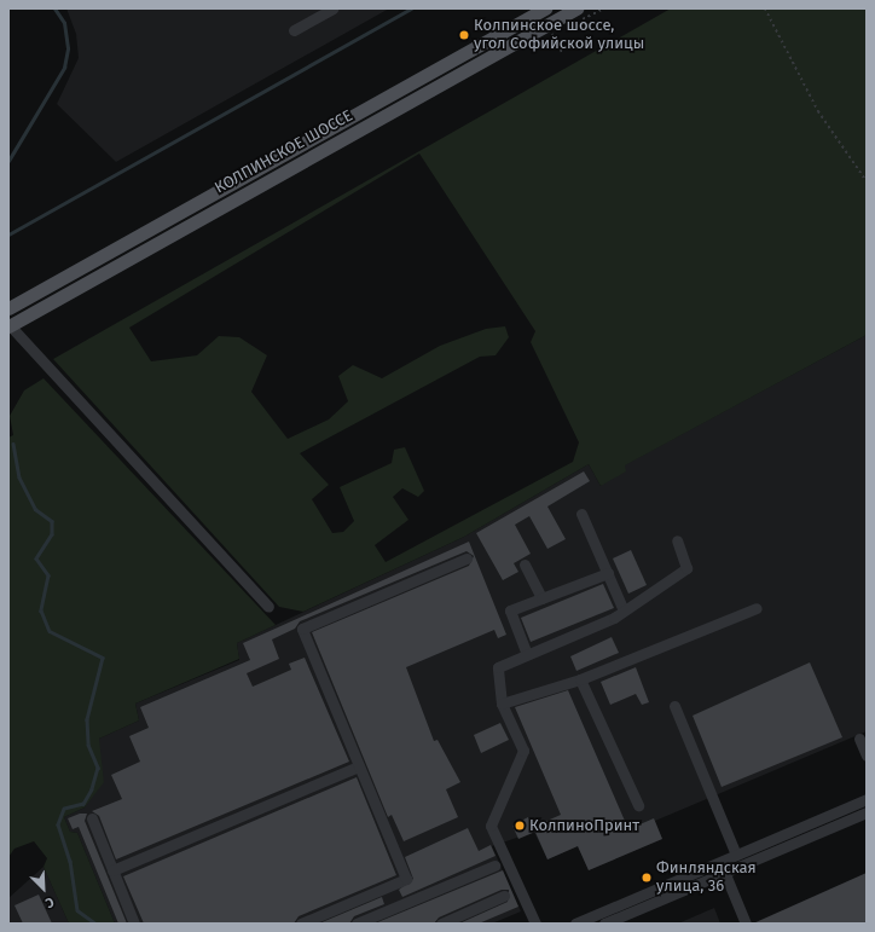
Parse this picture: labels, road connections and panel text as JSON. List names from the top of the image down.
{
  "streets": {
    "main road": ["КОЛПИНСКОЕ ШОССЕ"]
  },
  "places": ["Колпинское шоссе, угол Софийской улицы", "КолпиноПринт", "Финляндская улица, 36"],
  "north": "bottom right"
}
